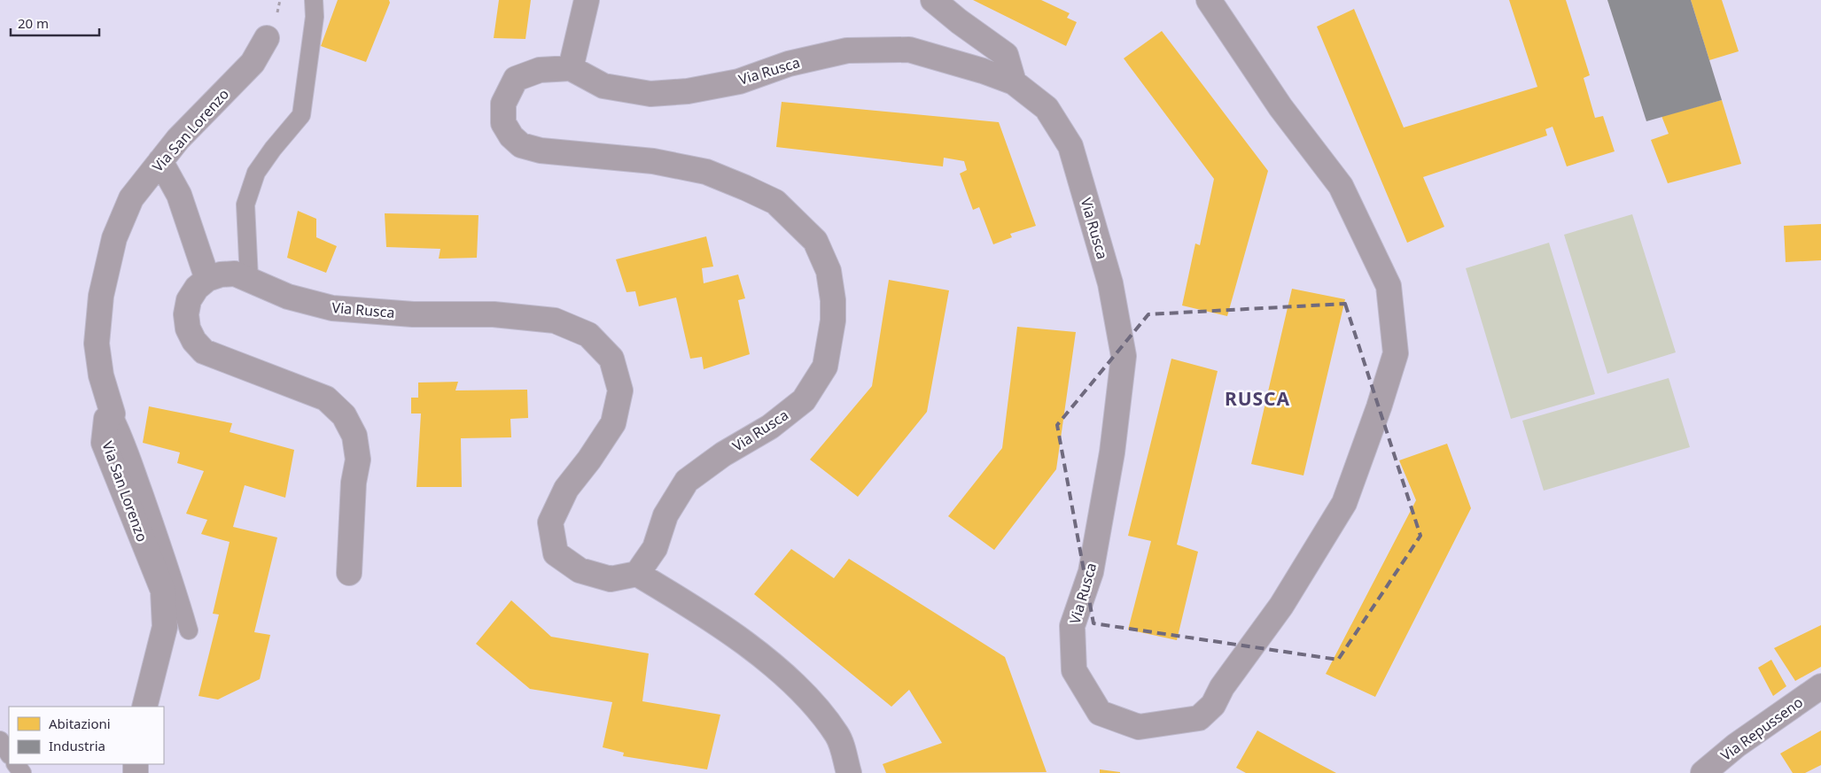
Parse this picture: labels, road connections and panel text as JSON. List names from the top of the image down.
{
  "streets": {
    "street": ["Via Rusca", "Via San Lorenzo", "Via Repusseno"]
  },
  "districts": ["RUSCA"],
  "legend": ["Abitazioni", "Industria"],
  "scale_bar": "20 m"
}
